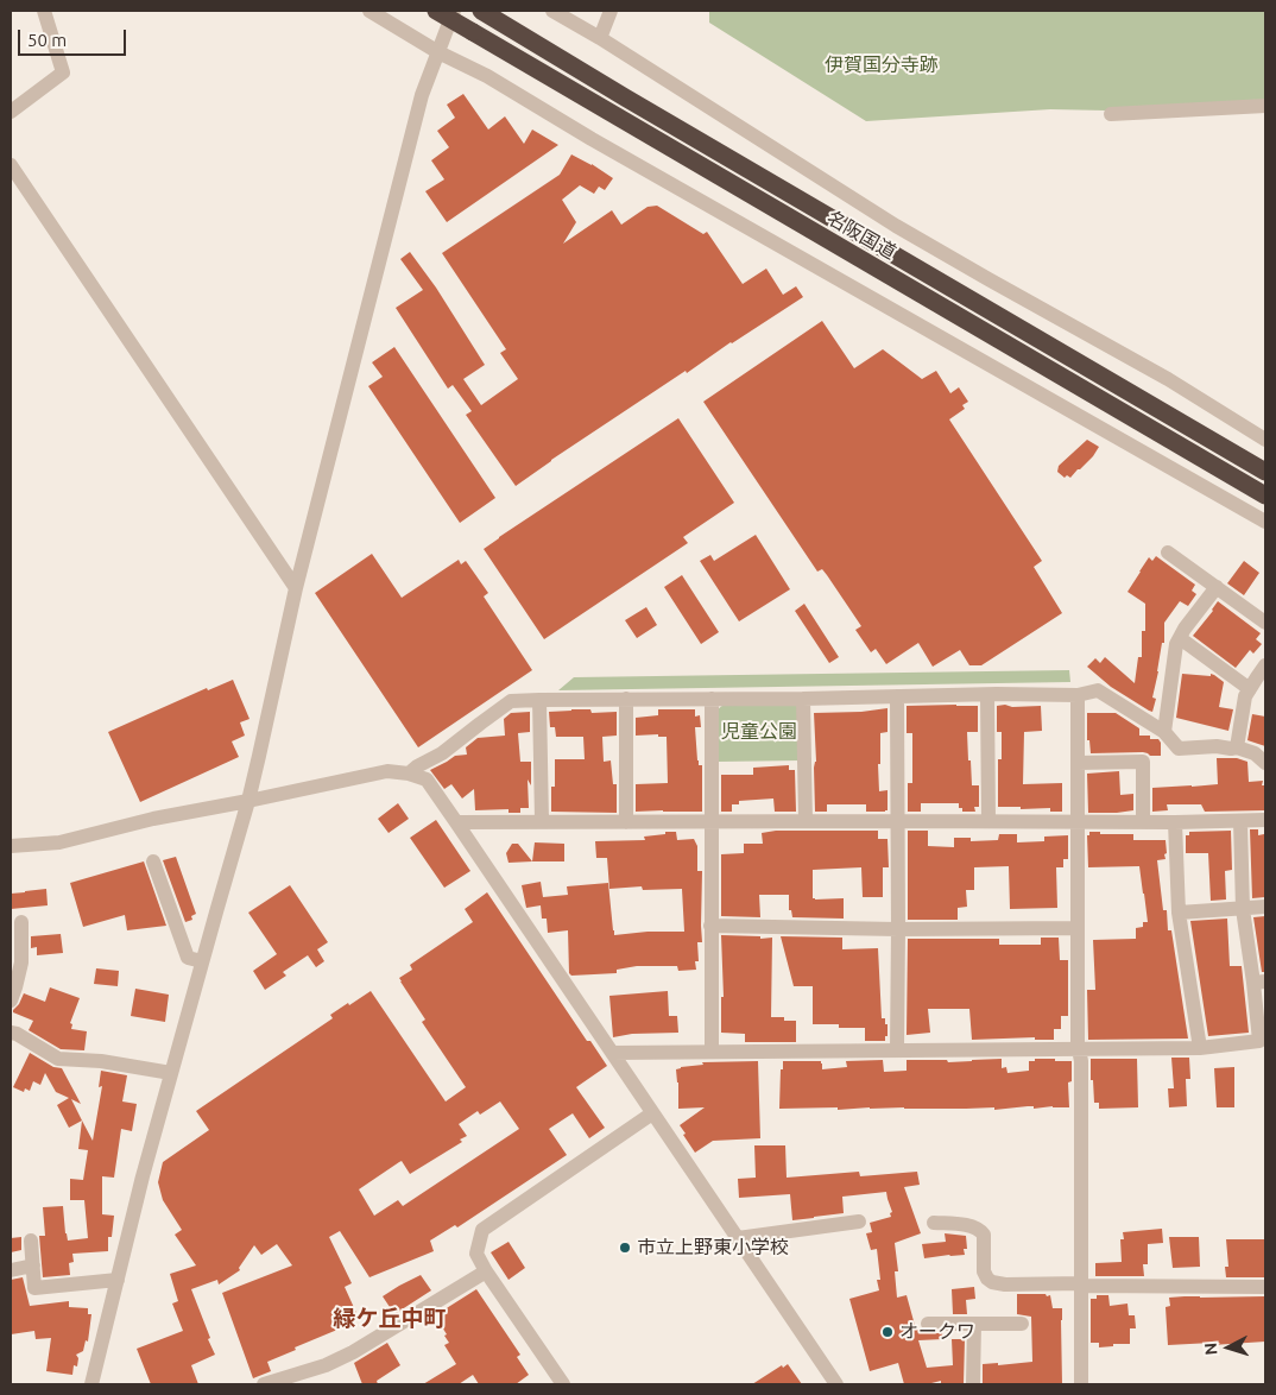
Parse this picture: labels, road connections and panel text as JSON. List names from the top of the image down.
{
  "streets": {
    "highway": ["名阪国道"]
  },
  "districts": ["緑ケ丘中町"],
  "parks": ["伊賀国分寺跡", "児童公園"],
  "places": ["市立上野東小学校", "オークワ"],
  "scale_bar": "50 m",
  "north": "left"
}
